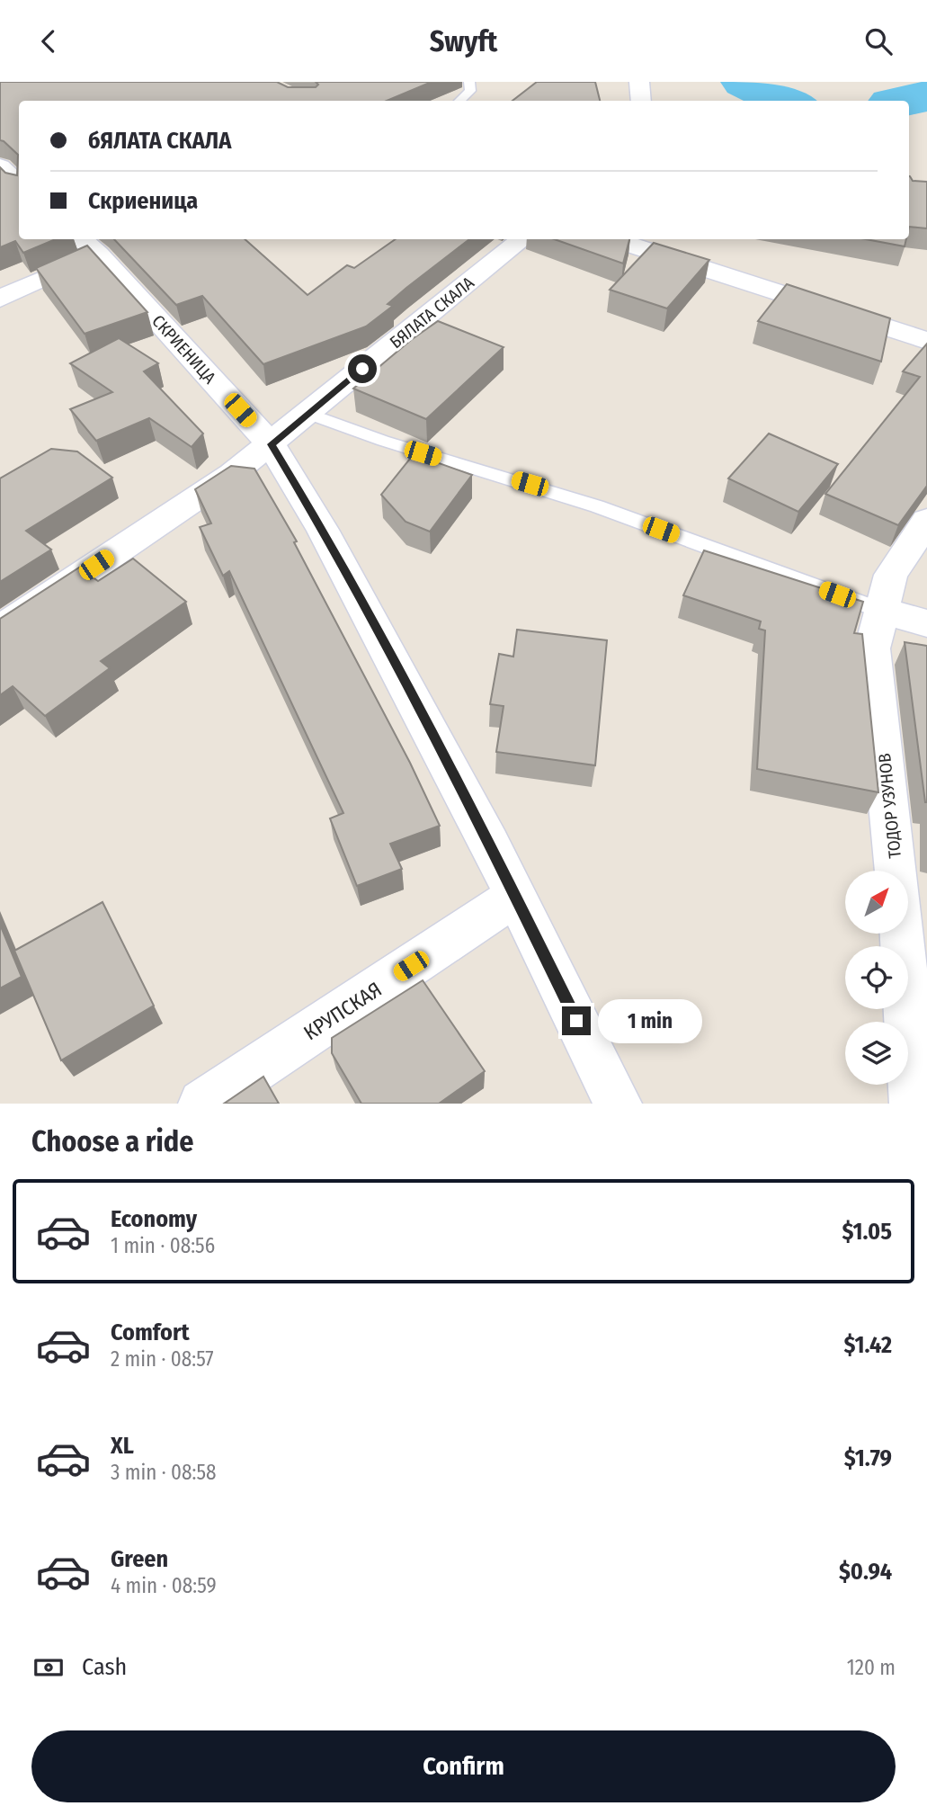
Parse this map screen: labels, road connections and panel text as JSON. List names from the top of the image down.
{
  "streets": {
    "street": [
      "БЯЛАТА СКАЛА",
      "СКРИЕНИЦА",
      "ТОДОР УЗУНОВ",
      "КРУПСКАЯ"
    ]
  },
  "crossings": [
    ["БЯЛАТА СКАЛА", "СКРИЕНИЦА"],
    ["СКРИЕНИЦА", "КРУПСКАЯ"]
  ],
  "north": "top right",
  "page": {
    "header": "Swyft",
    "banner": ["бЯЛАТА СКАЛА", "Скриеница"],
    "bubble": "1 min",
    "heading": "Choose a ride",
    "list": [
      {
        "name": "Economy",
        "note": "1 min · 08:56",
        "value": "$1.05"
      },
      {
        "name": "Comfort",
        "note": "2 min · 08:57",
        "value": "$1.42"
      },
      {
        "name": "XL",
        "note": "3 min · 08:58",
        "value": "$1.79"
      },
      {
        "name": "Green",
        "note": "4 min · 08:59",
        "value": "$0.94"
      }
    ],
    "pay": ["Cash", "120 m"],
    "buttons": "Confirm"
  }
}
